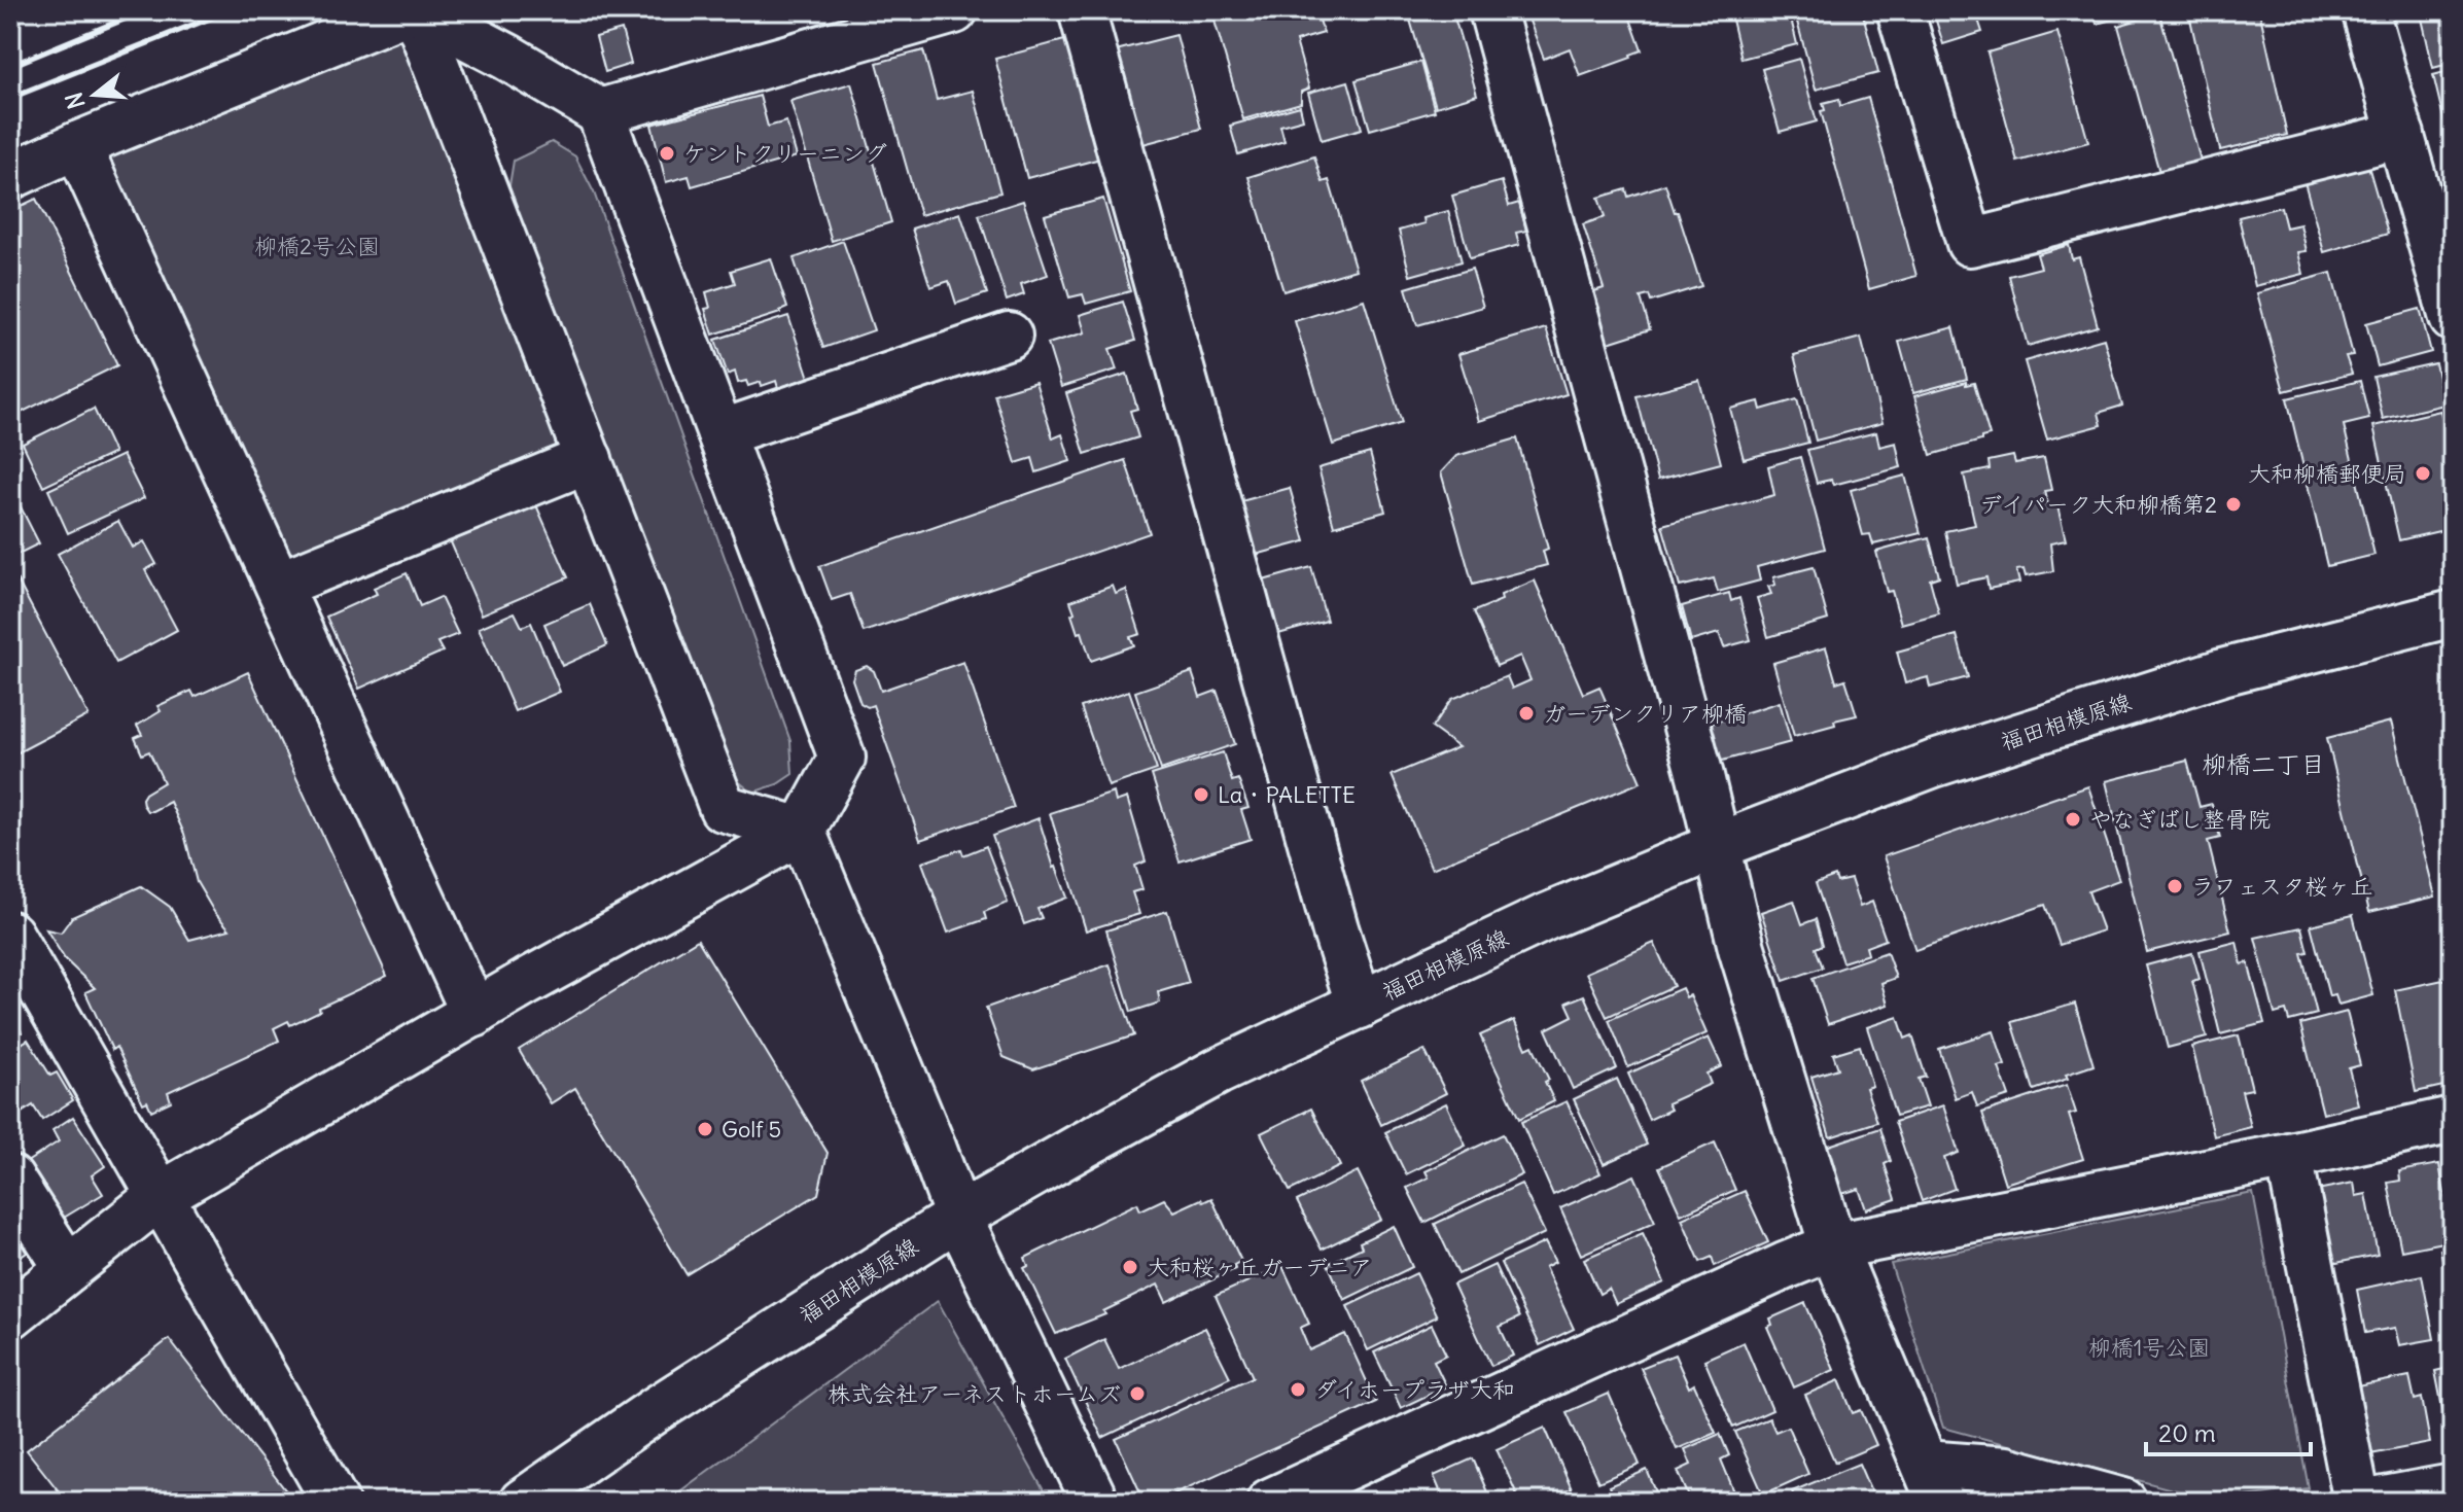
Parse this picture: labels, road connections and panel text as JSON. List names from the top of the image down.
{
  "streets": {
    "street": ["福田相模原線"]
  },
  "districts": ["柳橋二丁目"],
  "parks": ["柳橋2号公園", "柳橋1号公園"],
  "places": [
    "ケントクリーニング",
    "大和柳橋郵便局",
    "デイパーク大和柳橋第2",
    "ガーデンクリア柳橋",
    "La・PALETTE",
    "やなぎばし整骨院",
    "ラフェスタ桜ヶ丘",
    "Golf 5",
    "大和桜ヶ丘ガーデニア",
    "ダイホープラザ大和",
    "株式会社アーネストホームズ"
  ],
  "scale_bar": "20 m",
  "north": "left"
}
